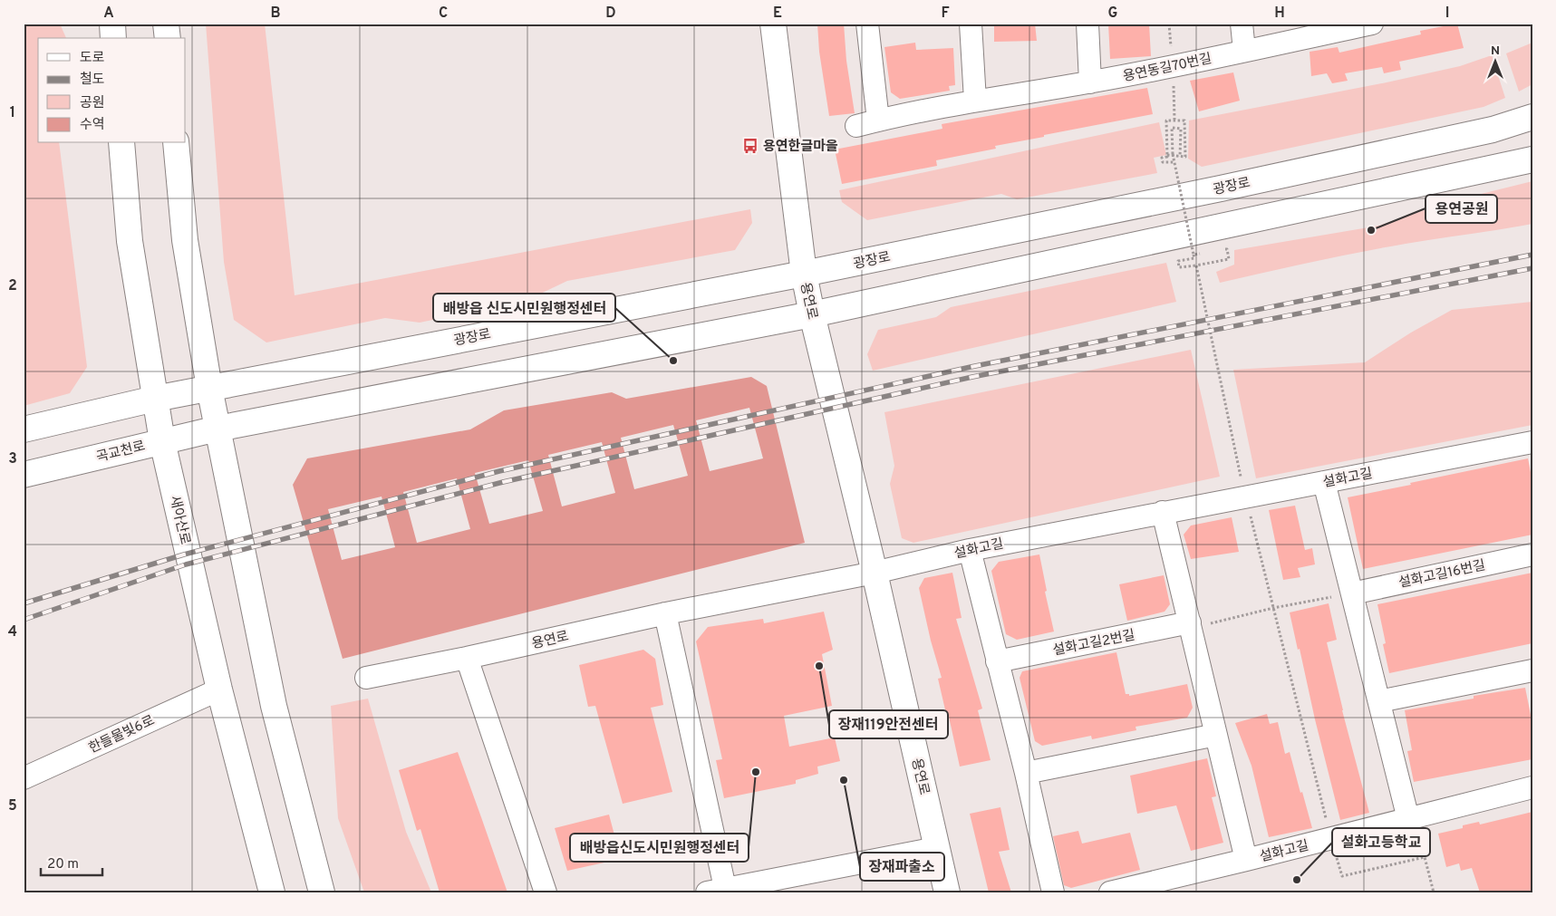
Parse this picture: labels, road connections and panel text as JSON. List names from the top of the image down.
{
  "streets": {
    "main road": [
      "광장로",
      "용연로",
      "곡교천로",
      "새아산로"
    ],
    "street": [
      "용연동길70번길",
      "설화고길",
      "설화고길16번길",
      "설화고길2번길",
      "한들물빛6로"
    ]
  },
  "crossings": [
    ["광장로", "용연로"],
    ["용연로", "설화고길"],
    ["곡교천로", "새아산로"],
    ["설화고길", "설화고길2번길"],
    ["새아산로", "한들물빛6로"]
  ],
  "places": {
    "bus stop": ["용연한글마을"],
    "other": [
      "용연공원",
      "배방읍 신도시민원행정센터",
      "장재119안전센터",
      "배방읍신도시민원행정센터",
      "장재파출소",
      "설화고등학교"
    ]
  },
  "legend": [
    "도로",
    "철도",
    "공원",
    "수역"
  ],
  "scale_bar": "20 m",
  "north": "top",
  "grid": {
    "columns": [
      "A",
      "B",
      "C",
      "D",
      "E",
      "F",
      "G",
      "H",
      "I"
    ],
    "rows": [
      "1",
      "2",
      "3",
      "4",
      "5"
    ]
  }
}
